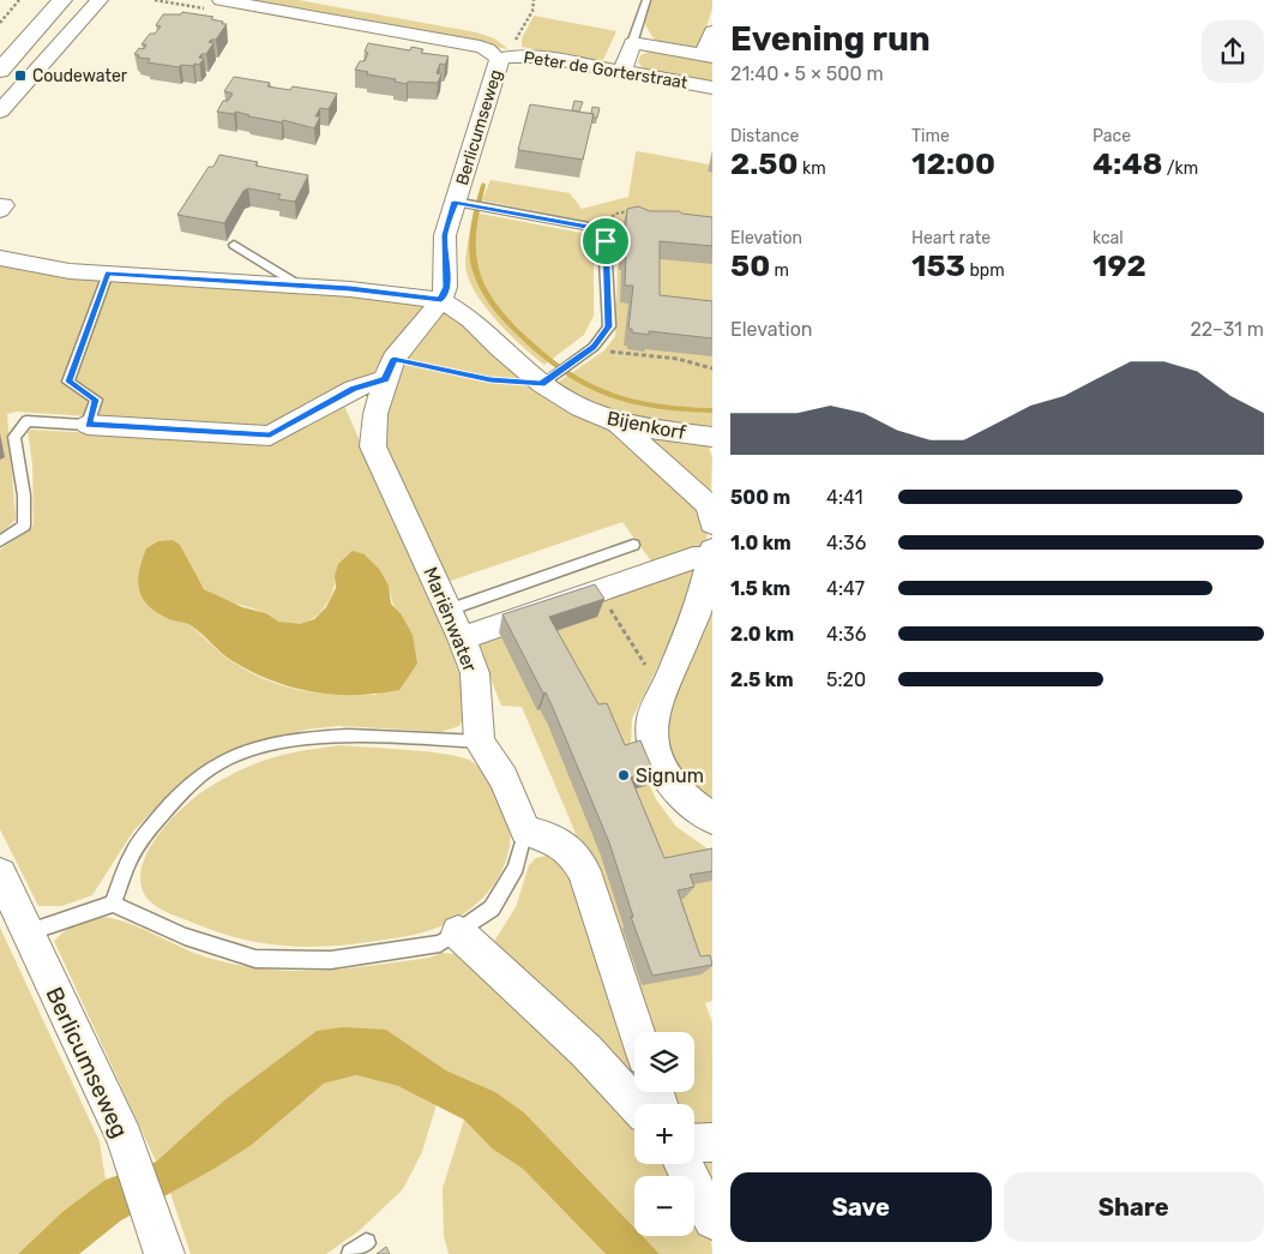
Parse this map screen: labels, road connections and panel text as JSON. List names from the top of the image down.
{
  "streets": {
    "street": [
      "Peter de Gorterstraat",
      "Berlicumseweg",
      "Bijenkorf",
      "Mariënwater"
    ]
  },
  "crossings": [
    ["Peter de Gorterstraat", "Berlicumseweg"],
    ["Berlicumseweg", "Bijenkorf"],
    ["Berlicumseweg", "Mariënwater"],
    ["Bijenkorf", "Mariënwater"]
  ],
  "places": {
    "transit": ["Coudewater"],
    "other": ["Signum"]
  },
  "page": {
    "heading": ["Evening run", "21:40 · 5 × 500 m"],
    "stats": [
      ["Distance", "2.50 km"],
      ["Time", "12:00"],
      ["Pace", "4:48 /km"],
      ["Elevation", "50 m"],
      ["Heart rate", "153 bpm"],
      ["kcal", "192"]
    ],
    "chart": ["Elevation", "22–31 m"],
    "list": [
      {
        "name": "500 m",
        "note": "4:41"
      },
      {
        "name": "1.0 km",
        "note": "4:36"
      },
      {
        "name": "1.5 km",
        "note": "4:47"
      },
      {
        "name": "2.0 km",
        "note": "4:36"
      },
      {
        "name": "2.5 km",
        "note": "5:20"
      }
    ],
    "map_buttons": ["+", "−"],
    "buttons": ["Save", "Share"]
  }
}
